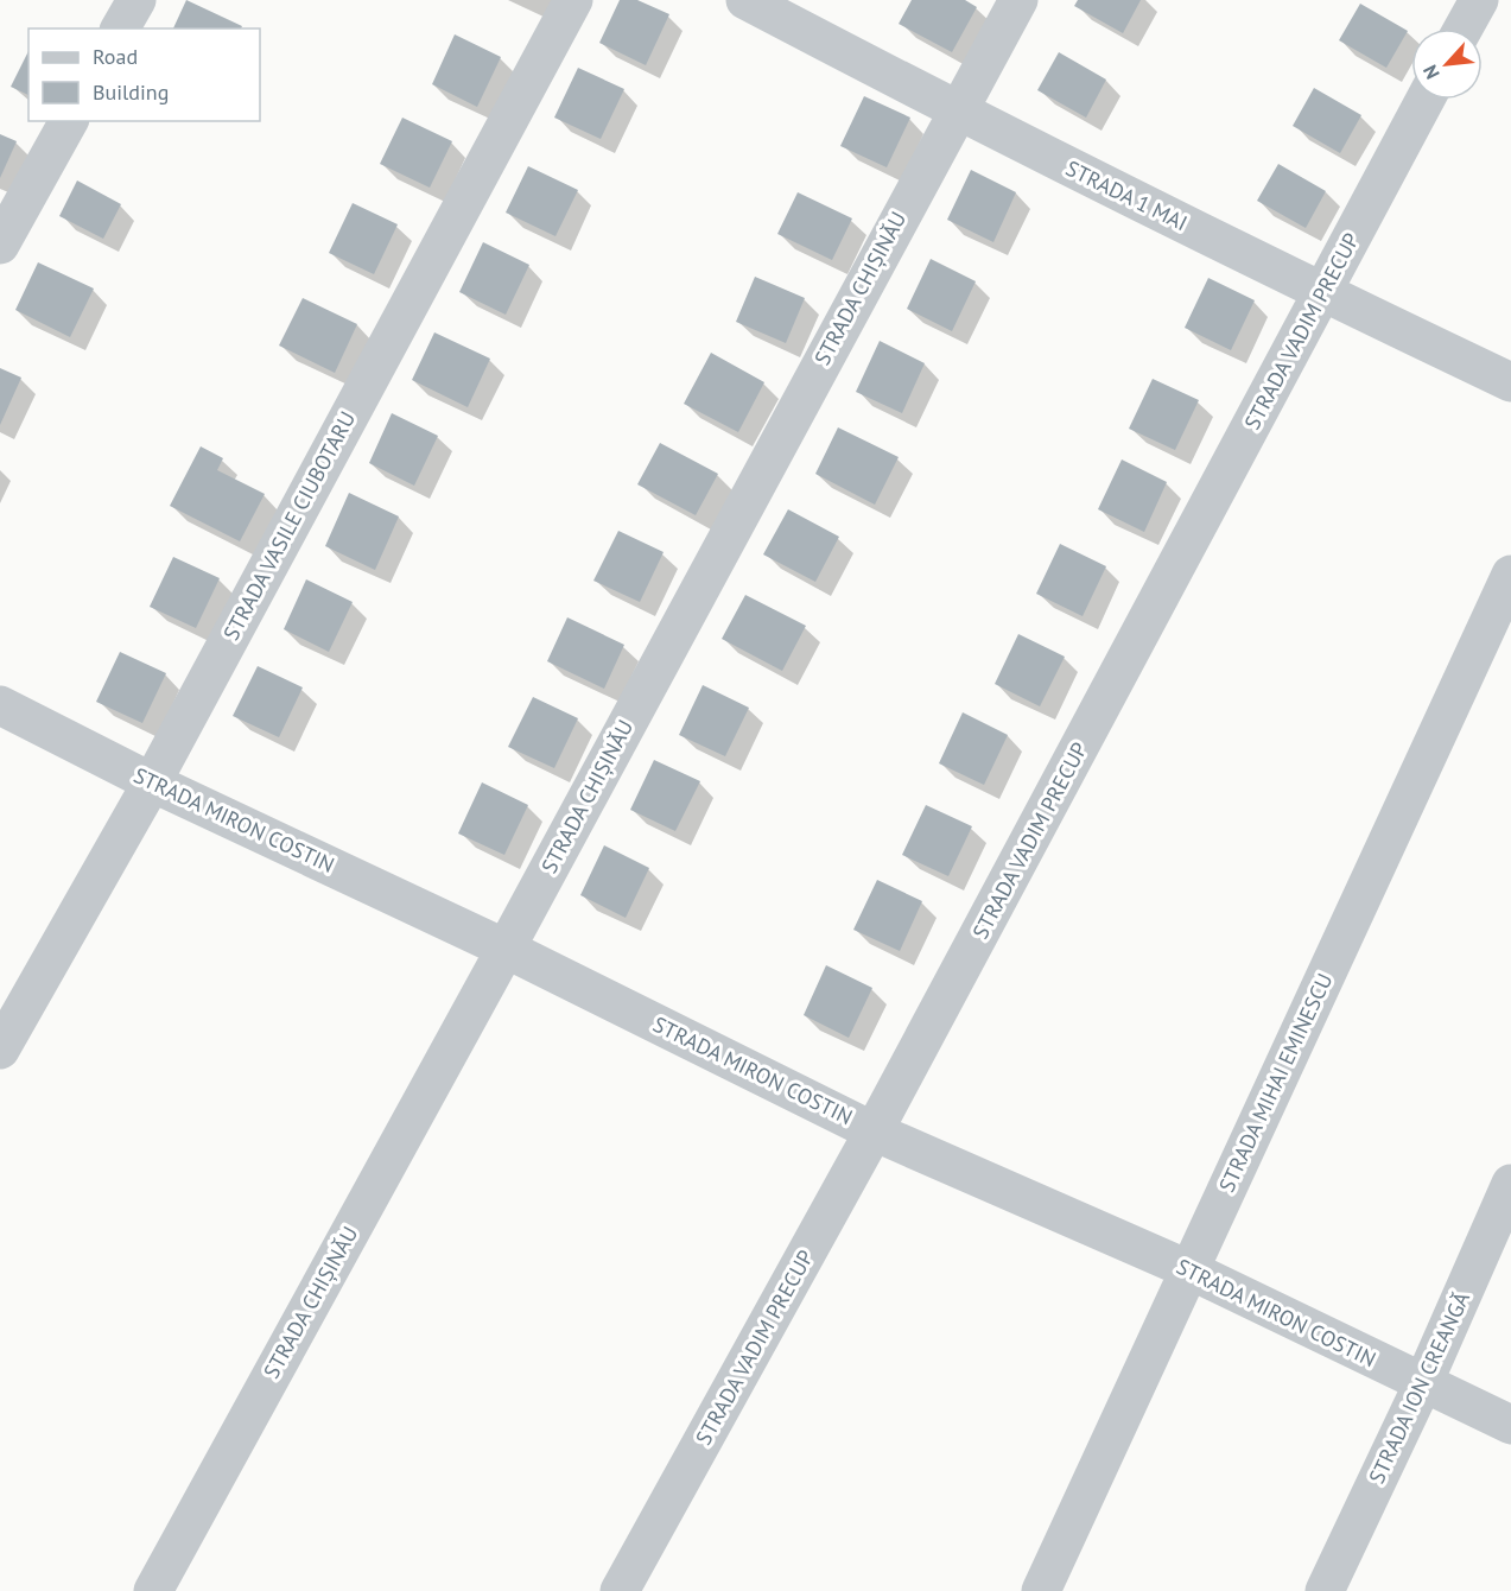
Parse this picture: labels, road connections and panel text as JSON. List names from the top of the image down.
{
  "streets": {
    "street": [
      "STRADA 1 MAI",
      "STRADA CHIȘINĂU",
      "STRADA VADIM PRECUP",
      "STRADA VASILE CIUBOTARU",
      "STRADA MIRON COSTIN",
      "STRADA MIHAI EMINESCU",
      "STRADA ION CREANGĂ"
    ]
  },
  "crossings": [
    ["STRADA 1 MAI", "STRADA CHIȘINĂU"],
    ["STRADA 1 MAI", "STRADA VADIM PRECUP"],
    ["STRADA CHIȘINĂU", "STRADA MIRON COSTIN"],
    ["STRADA VADIM PRECUP", "STRADA MIRON COSTIN"],
    ["STRADA VASILE CIUBOTARU", "STRADA MIRON COSTIN"],
    ["STRADA MIRON COSTIN", "STRADA MIHAI EMINESCU"],
    ["STRADA MIRON COSTIN", "STRADA ION CREANGĂ"]
  ],
  "legend": ["Road", "Building"],
  "north": "bottom left"
}
